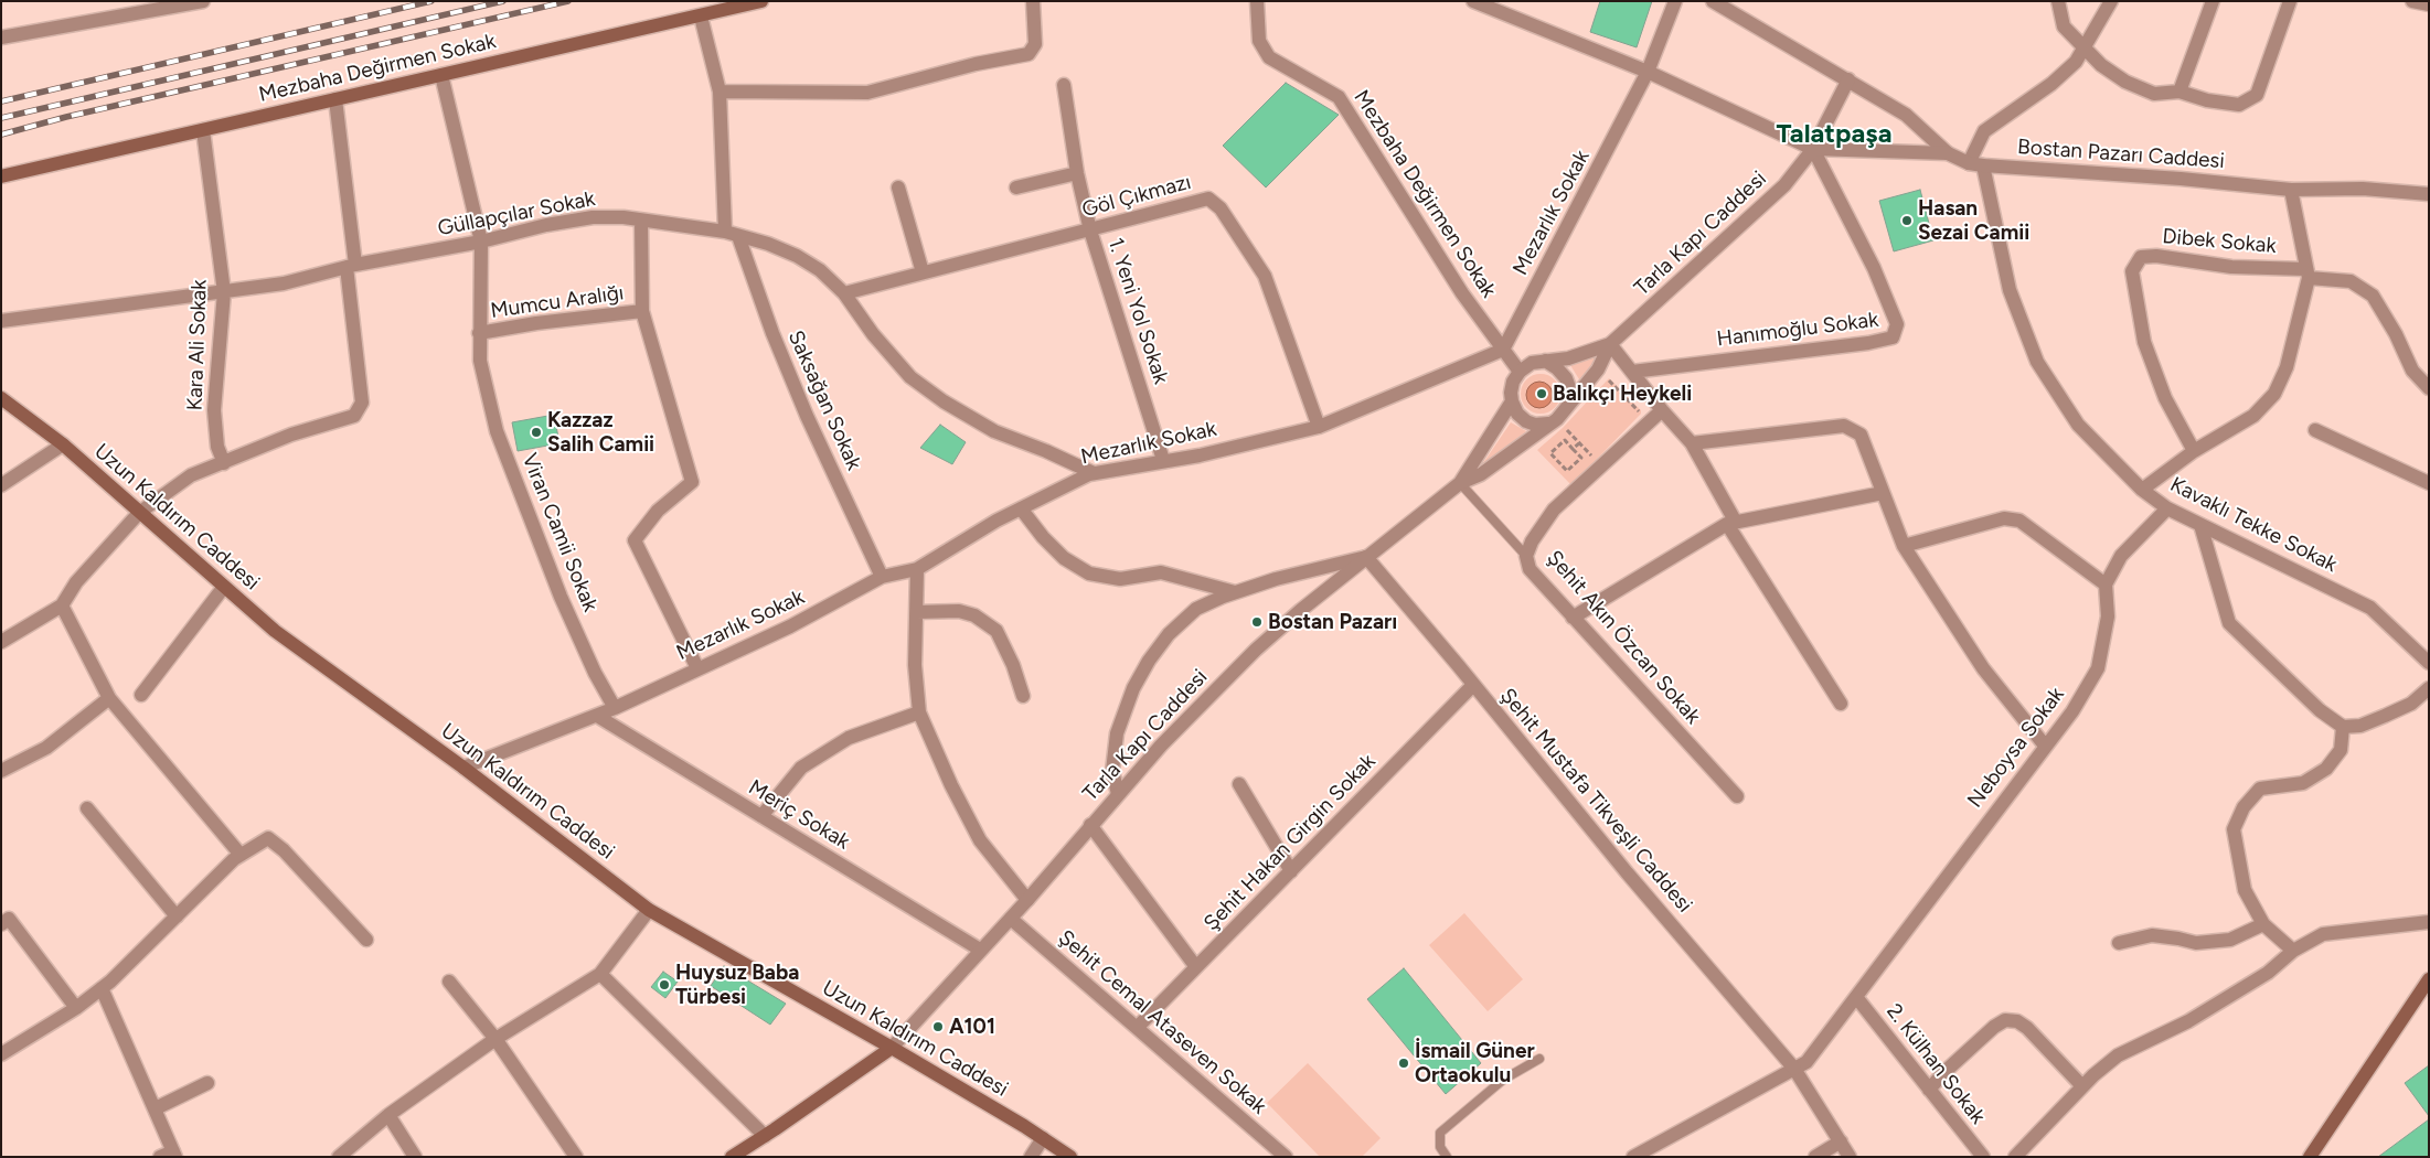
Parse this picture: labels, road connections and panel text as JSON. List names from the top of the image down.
{
  "streets": {
    "main road": ["Mezbaha Değirmen Sokak", "Uzun Kaldırım Caddesi"],
    "street": [
      "Bostan Pazarı Caddesi",
      "Göl Çıkmazı",
      "Mezarlık Sokak",
      "Güllapçılar Sokak",
      "Tarla Kapı Caddesi",
      "Dibek Sokak",
      "Mumcu Aralığı",
      "1. Yeni Yol Sokak",
      "Hanımoğlu Sokak",
      "Kara Ali Sokak",
      "Saksağan Sokak",
      "Kavaklı Tekke Sokak",
      "Viran Camii Sokak",
      "Şehit Akın Özcan Sokak",
      "Neboysa Sokak",
      "Şehit Mustafa Tikveşli Caddesi",
      "Meriç Sokak",
      "Şehit Hakan Girgin Sokak",
      "Şehit Cemal Ataseven Sokak",
      "2. Külhan Sokak"
    ]
  },
  "crossings": [
    ["Mezbaha Değirmen Sokak", "Mezarlık Sokak"],
    ["Mezbaha Değirmen Sokak", "Tarla Kapı Caddesi"],
    ["Mezbaha Değirmen Sokak", "Kara Ali Sokak"],
    ["Mezbaha Değirmen Sokak", "Saksağan Sokak"],
    ["Mezbaha Değirmen Sokak", "Viran Camii Sokak"],
    ["Bostan Pazarı Caddesi", "Mezarlık Sokak"],
    ["Bostan Pazarı Caddesi", "Tarla Kapı Caddesi"],
    ["Bostan Pazarı Caddesi", "Hanımoğlu Sokak"],
    ["Bostan Pazarı Caddesi", "Kavaklı Tekke Sokak"],
    ["Göl Çıkmazı", "Mezarlık Sokak"],
    ["Göl Çıkmazı", "Güllapçılar Sokak"],
    ["Göl Çıkmazı", "1. Yeni Yol Sokak"],
    ["Mezarlık Sokak", "Güllapçılar Sokak"],
    ["Mezarlık Sokak", "1. Yeni Yol Sokak"],
    ["Mezarlık Sokak", "Saksağan Sokak"],
    ["Mezarlık Sokak", "Uzun Kaldırım Caddesi"],
    ["Mezarlık Sokak", "Viran Camii Sokak"],
    ["Mezarlık Sokak", "Meriç Sokak"],
    ["Güllapçılar Sokak", "Kara Ali Sokak"],
    ["Güllapçılar Sokak", "Saksağan Sokak"],
    ["Güllapçılar Sokak", "Viran Camii Sokak"],
    ["Tarla Kapı Caddesi", "Hanımoğlu Sokak"],
    ["Tarla Kapı Caddesi", "Uzun Kaldırım Caddesi"],
    ["Tarla Kapı Caddesi", "Şehit Mustafa Tikveşli Caddesi"],
    ["Tarla Kapı Caddesi", "Meriç Sokak"],
    ["Tarla Kapı Caddesi", "Şehit Cemal Ataseven Sokak"],
    ["Mumcu Aralığı", "Viran Camii Sokak"],
    ["Neboysa Sokak", "Şehit Mustafa Tikveşli Caddesi"],
    ["Neboysa Sokak", "2. Külhan Sokak"],
    ["Şehit Mustafa Tikveşli Caddesi", "Şehit Hakan Girgin Sokak"],
    ["Şehit Hakan Girgin Sokak", "Şehit Cemal Ataseven Sokak"]
  ],
  "districts": ["Talatpaşa"],
  "places": [
    "Hasan Sezai Camii",
    "Balıkçı Heykeli",
    "Kazzaz Salih Camii",
    "Bostan Pazarı",
    "Huysuz Baba Türbesi",
    "A101",
    "İsmail Güner Ortaokulu"
  ]
}
